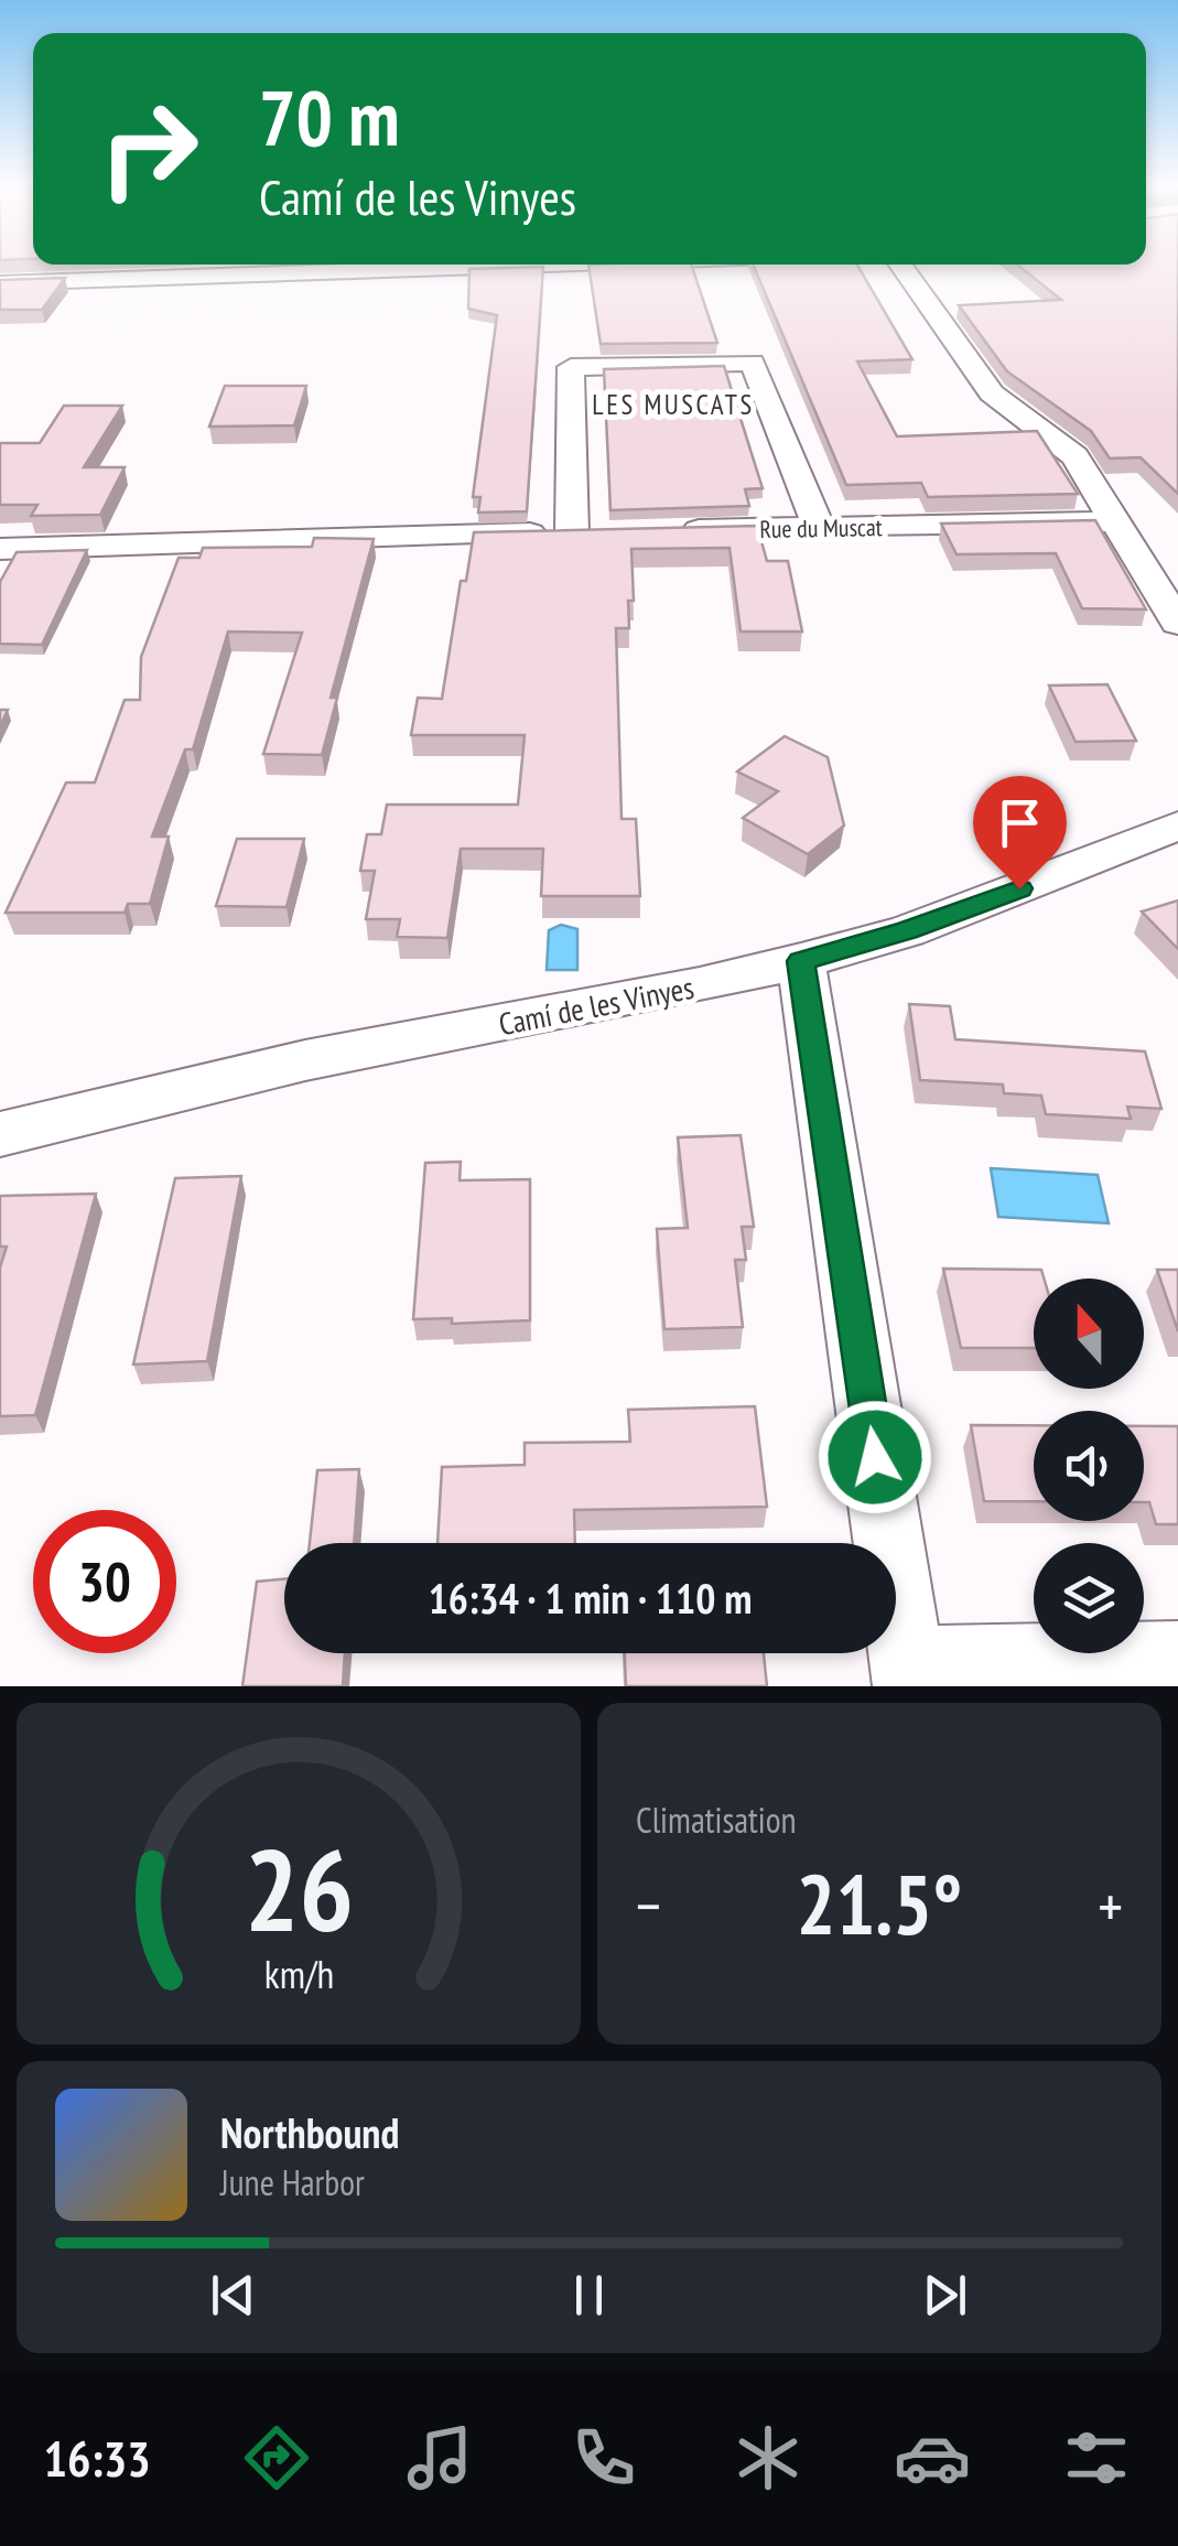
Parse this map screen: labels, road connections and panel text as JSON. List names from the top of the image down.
{
  "streets": {
    "street": ["Rue du Muscat", "Camí de les Vinyes"]
  },
  "districts": ["LES MUSCATS"],
  "north": "top",
  "page": {
    "turn": ["70 m", "Camí de les Vinyes"],
    "limit": "30",
    "trip": "16:34 · 1 min · 110 m",
    "tile": "Climatisation",
    "heat": ["−", "21.5°", "+"],
    "song": ["Northbound", "June Harbor"],
    "tabs": "16:33",
    "gauge": ["26", "km/h"]
  }
}
